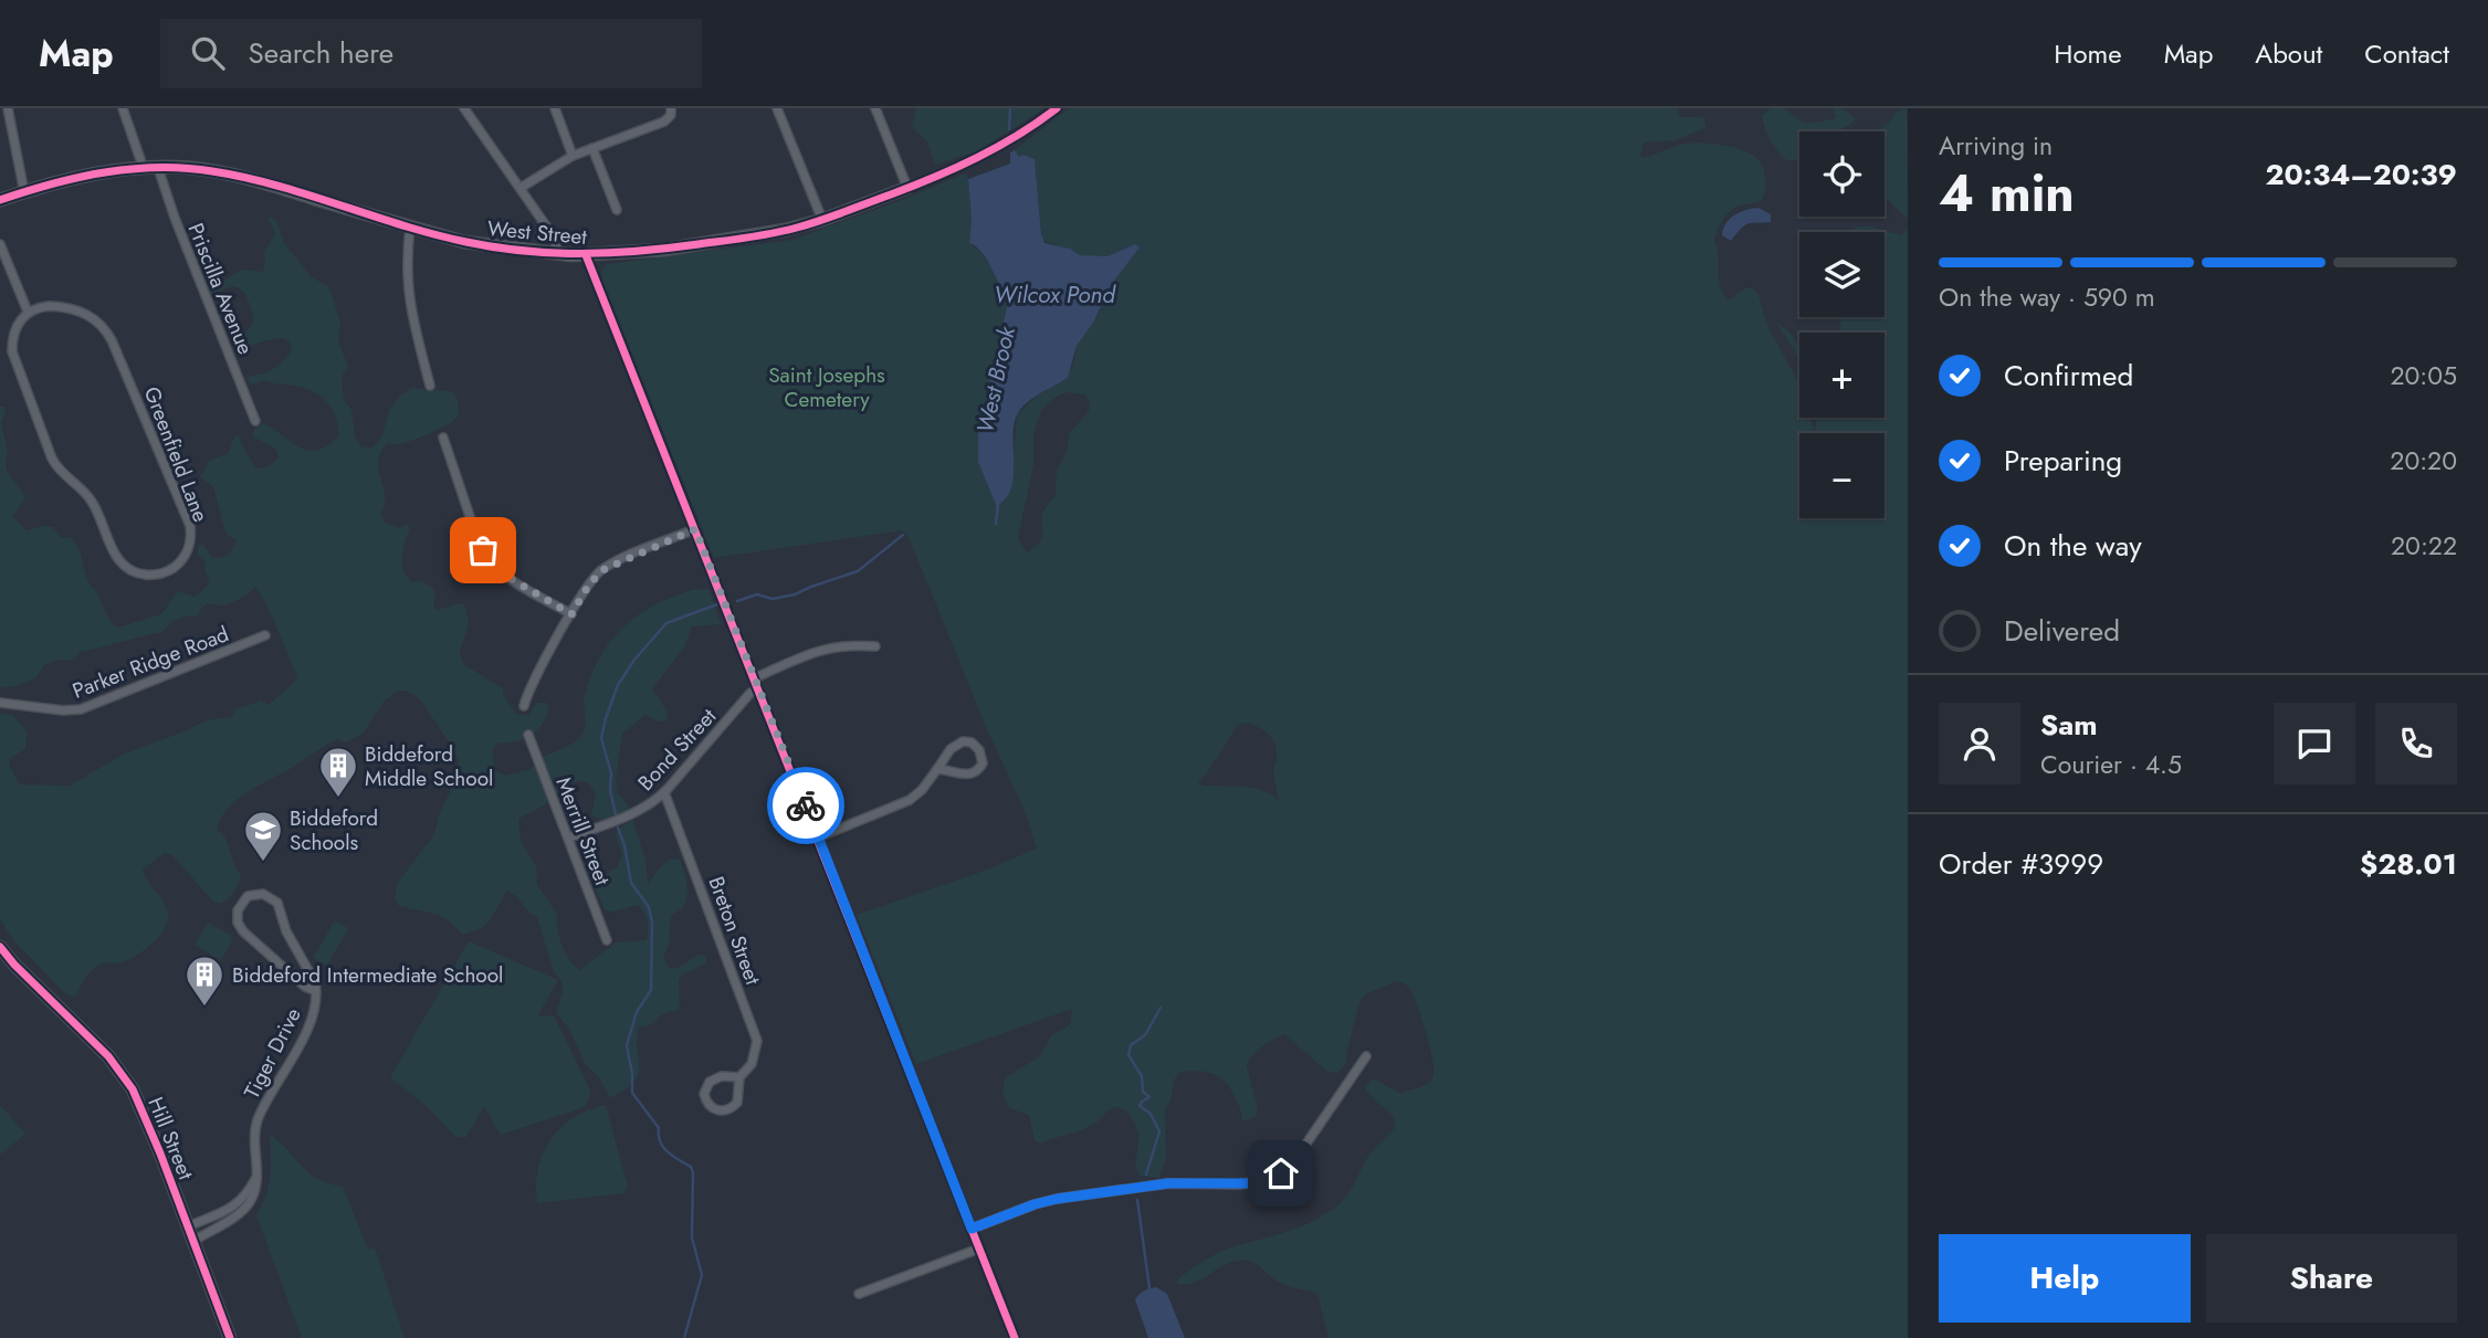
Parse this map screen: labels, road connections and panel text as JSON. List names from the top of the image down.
{
  "streets": {
    "street": [
      "West Street",
      "Priscilla Avenue",
      "Greenfield Lane",
      "Parker Ridge Road",
      "Bond Street",
      "Merrill Street",
      "Breton Street",
      "Tiger Drive",
      "Hill Street"
    ]
  },
  "crossings": [
    ["West Street", "Priscilla Avenue"],
    ["Bond Street", "Merrill Street"],
    ["Bond Street", "Breton Street"],
    ["Tiger Drive", "Hill Street"]
  ],
  "water": ["Wilcox Pond", "West Brook"],
  "parks": ["Saint Josephs Cemetery"],
  "places": {
    "building": ["Biddeford Middle School", "Biddeford Intermediate School"],
    "school or university": ["Biddeford Schools"]
  },
  "page": {
    "header": "Map",
    "search": "Search here",
    "nav": [
      "Home",
      "Map",
      "About",
      "Contact"
    ],
    "heading": ["4 min", "Arriving in", "20:34–20:39"],
    "panel": [
      "Sam",
      "Courier · 4.5",
      "Order #3999",
      "$28.01"
    ],
    "map_buttons": ["+", "−"],
    "bar": "On the way · 590 m",
    "list": [
      ["Confirmed", "20:05"],
      ["Preparing", "20:20"],
      ["On the way", "20:22"],
      "Delivered"
    ],
    "buttons": ["Help", "Share"]
  }
}
